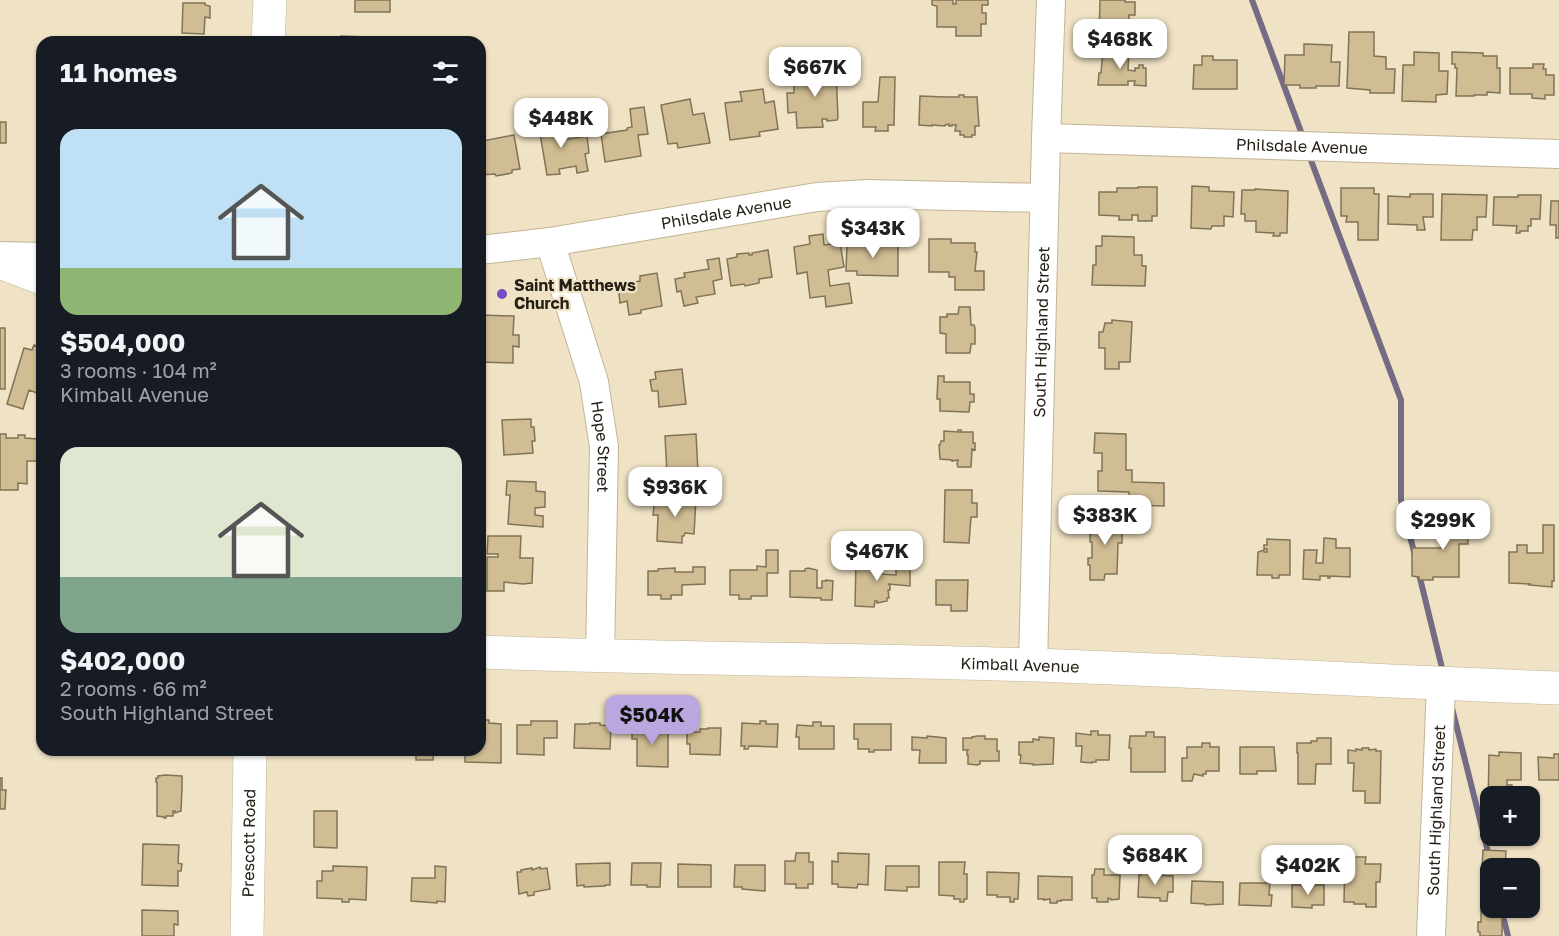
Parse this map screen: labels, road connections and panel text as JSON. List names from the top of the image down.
{
  "streets": {
    "main road": ["Kimball Avenue", "Prescott Road"],
    "street": ["Philsdale Avenue", "South Highland Street", "Hope Street"]
  },
  "crossings": [
    ["Philsdale Avenue", "South Highland Street"],
    ["Philsdale Avenue", "Hope Street"],
    ["South Highland Street", "Kimball Avenue"],
    ["Hope Street", "Kimball Avenue"]
  ],
  "places": ["Saint Matthews Church"],
  "page": {
    "price": [
      "$468K",
      "$667K",
      "$448K",
      "$343K",
      "$936K",
      "$383K",
      "$299K",
      "$467K",
      "$504K",
      "$684K",
      "$402K"
    ],
    "heading": "11 homes",
    "list": [
      {
        "name": "$504,000",
        "note": "3 rooms · 104 m² · Kimball Avenue"
      },
      {
        "name": "$402,000",
        "note": "2 rooms · 66 m² · South Highland Street"
      }
    ],
    "map_buttons": ["+", "−"]
  }
}
